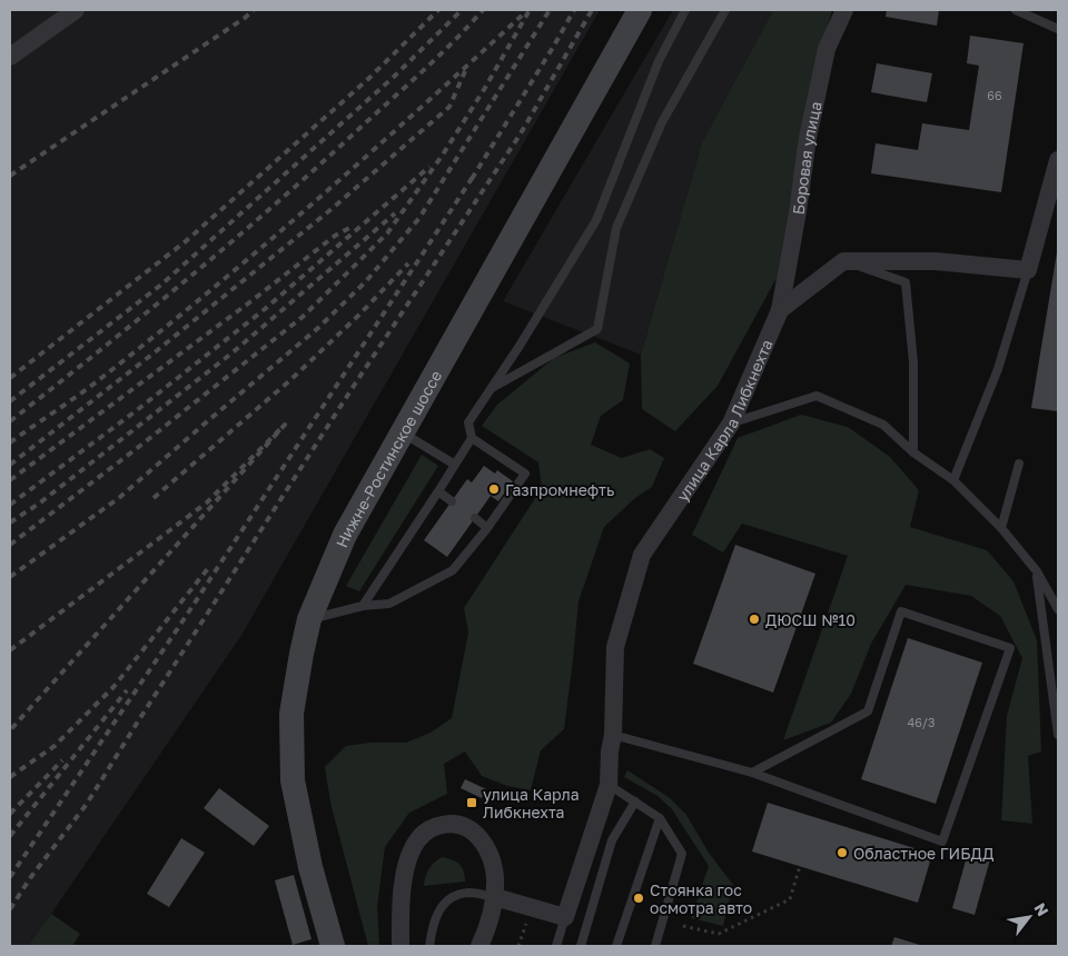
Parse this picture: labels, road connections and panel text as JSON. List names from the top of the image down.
{
  "streets": {
    "street": ["Боровая улица", "улица Карла Либкнехта", "Нижне-Ростинское шоссе"]
  },
  "crossings": [
    ["Боровая улица", "улица Карла Либкнехта"]
  ],
  "places": {
    "other": [
      "Газпромнефть",
      "ДЮСШ №10",
      "Областное ГИБДД",
      "Стоянка гос осмотра авто"
    ],
    "transit": ["улица Карла Либкнехта"]
  },
  "house_numbers": ["66", "46/3"],
  "north": "top right"
}
